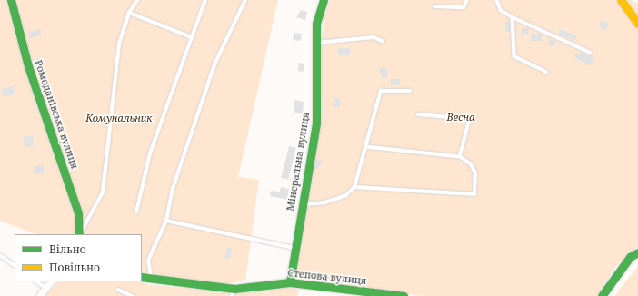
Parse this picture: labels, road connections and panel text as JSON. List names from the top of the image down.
{
  "streets": {
    "street": ["Ромоданівська вулиця", "Мінеральна вулиця", "Степова вулиця"]
  },
  "crossings": [
    ["Мінеральна вулиця", "Степова вулиця"]
  ],
  "parks": ["Весна", "Комунальник"],
  "legend": ["Вільно", "Повільно"]
}
